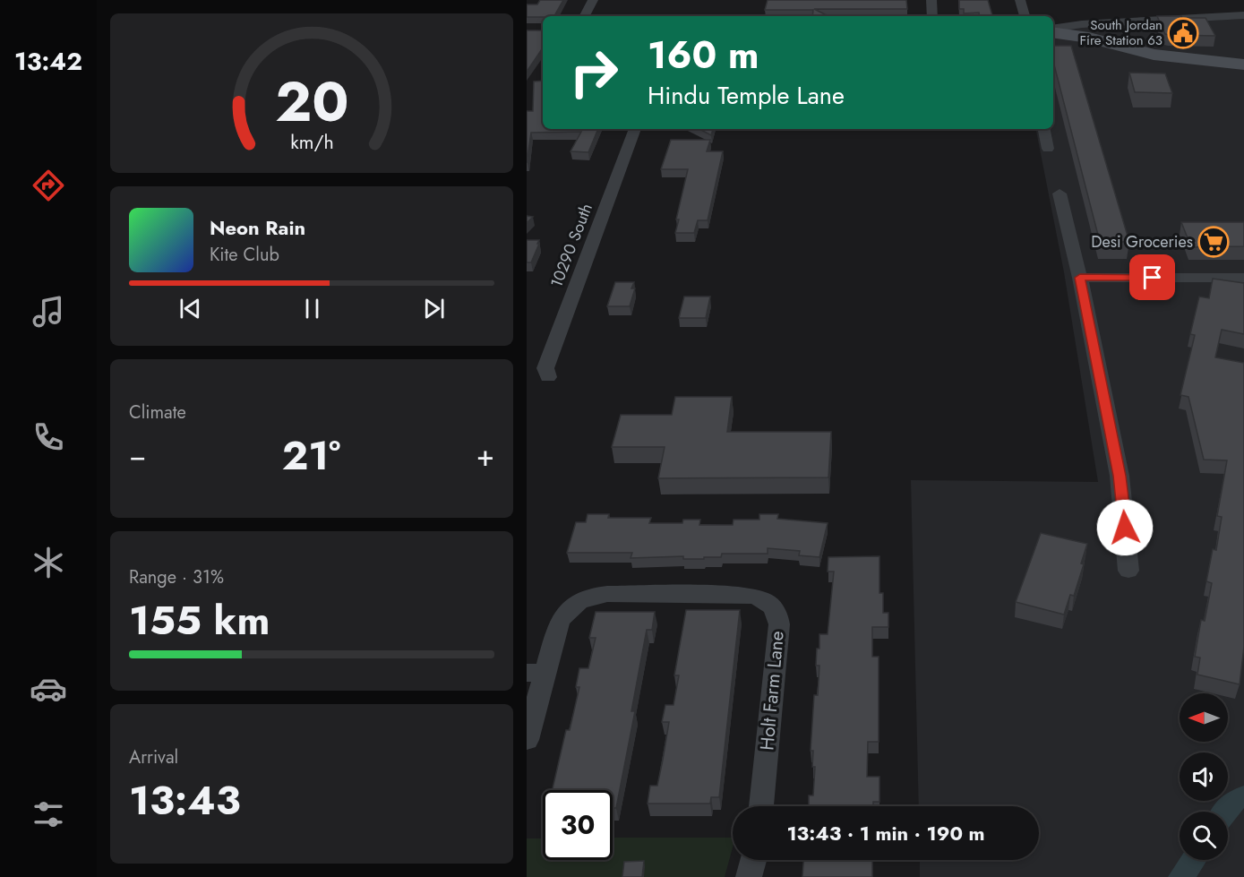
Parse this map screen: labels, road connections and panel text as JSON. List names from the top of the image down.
{
  "streets": {
    "street": ["10290 South", "Holt Farm Lane"]
  },
  "places": {
    "public building": ["South Jordan Fire Station 63"],
    "supermarket": ["Desi Groceries"]
  },
  "north": "left",
  "page": {
    "tabs": "13:42",
    "turn": ["160 m", "Hindu Temple Lane"],
    "song": ["Neon Rain", "Kite Club"],
    "tile": [
      "Climate",
      ["Range · 31%", "155 km"],
      ["Arrival", "13:43"]
    ],
    "heat": ["−", "21°", "+"],
    "limit": "30",
    "trip": "13:43 · 1 min · 190 m",
    "gauge": ["20", "km/h"]
  }
}
